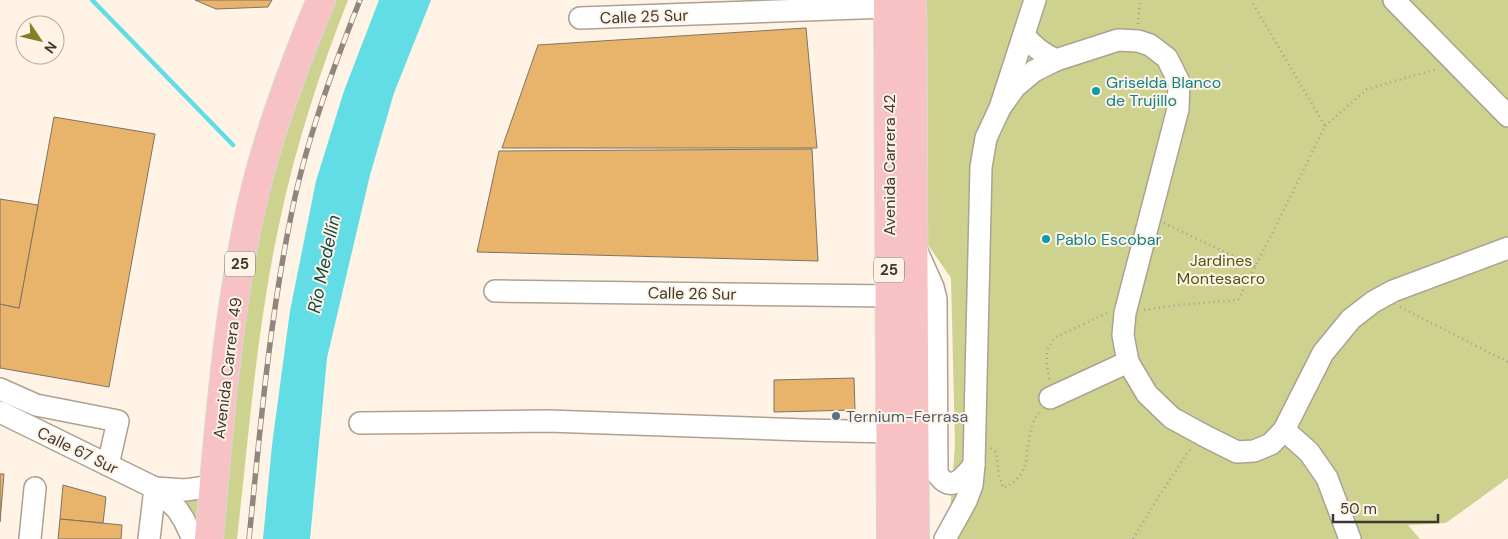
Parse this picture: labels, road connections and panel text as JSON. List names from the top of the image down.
{
  "streets": {
    "highway": ["Avenida Carrera 42", "25", "Avenida Carrera 49"],
    "street": ["Calle 25 Sur", "Calle 26 Sur", "Calle 67 Sur"]
  },
  "crossings": [
    ["Calle 25 Sur", "Avenida Carrera 42"],
    ["Avenida Carrera 42", "Calle 26 Sur"],
    ["Avenida Carrera 49", "Calle 67 Sur"]
  ],
  "water": ["Río Medellín"],
  "parks": ["Jardines Montesacro"],
  "places": ["Griselda Blanco de Trujillo", "Pablo Escobar", "Ternium-Ferrasa"],
  "scale_bar": "50 m",
  "north": "bottom right"
}
